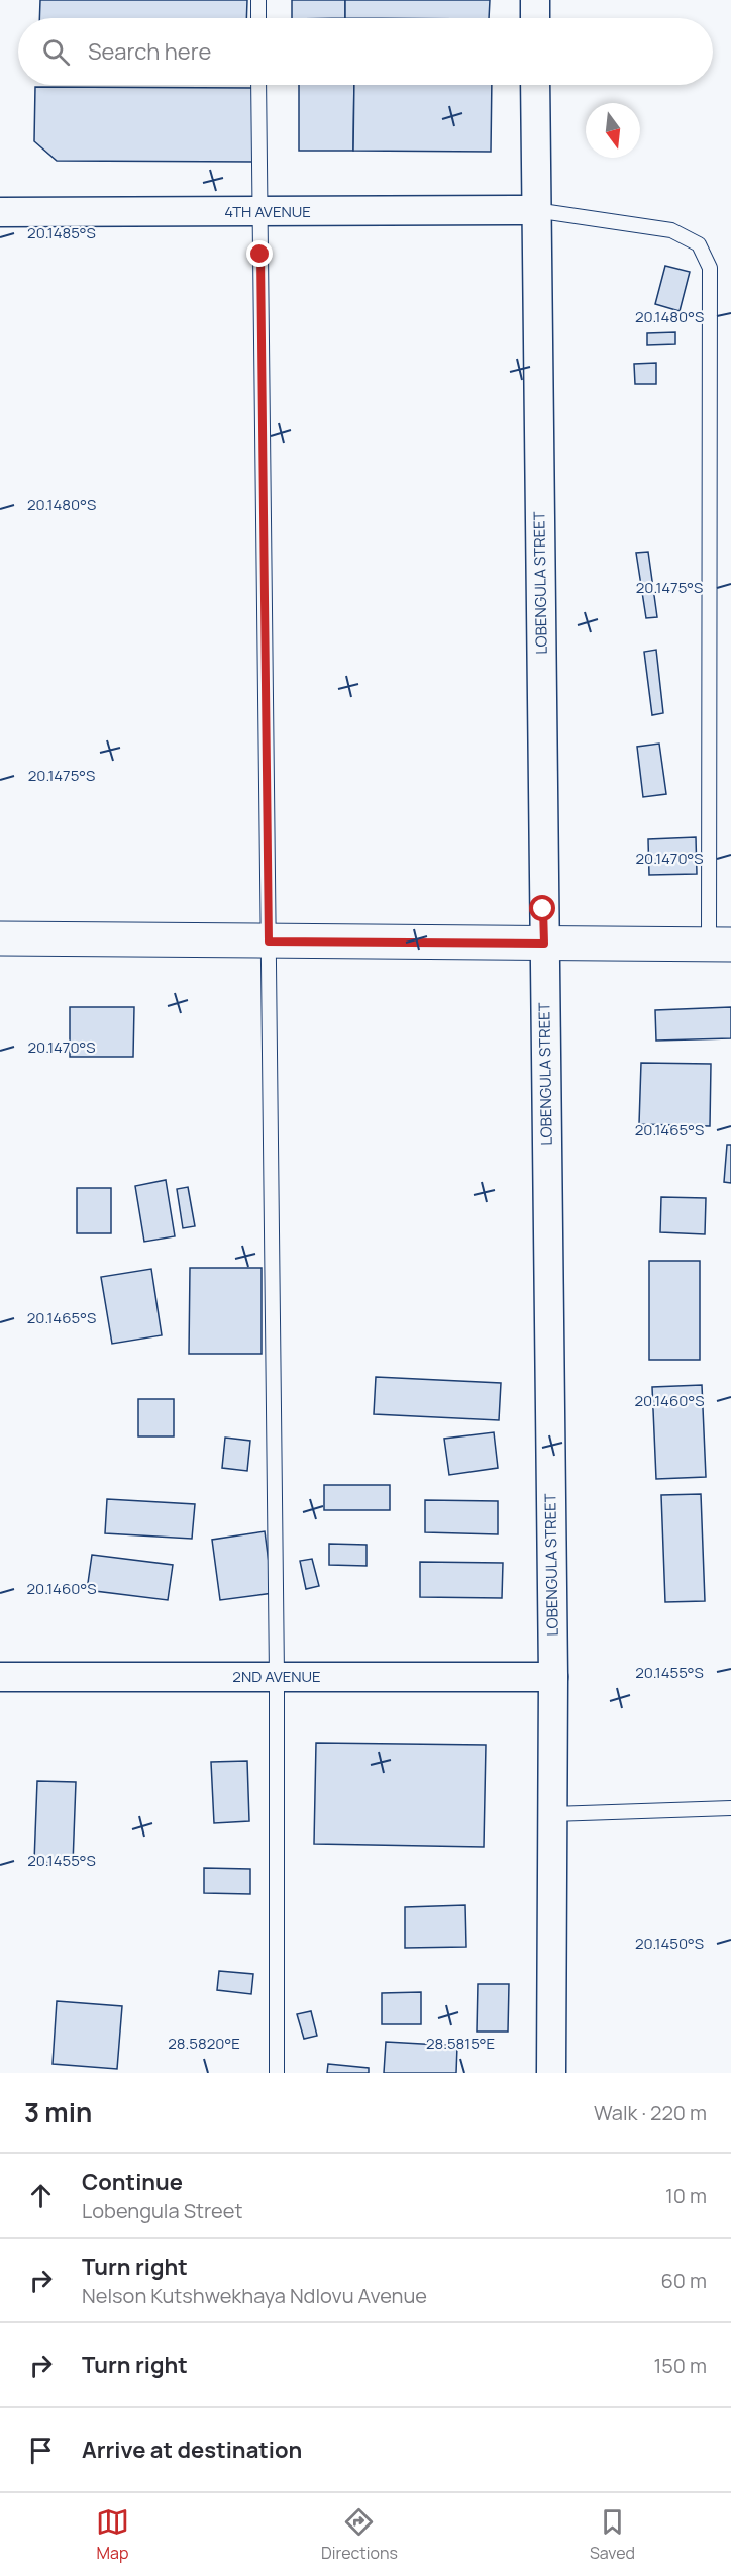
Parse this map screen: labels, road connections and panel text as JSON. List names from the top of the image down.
{
  "streets": {
    "street": ["4TH AVENUE", "LOBENGULA STREET", "2ND AVENUE"]
  },
  "crossings": [
    ["4TH AVENUE", "LOBENGULA STREET"],
    ["LOBENGULA STREET", "2ND AVENUE"]
  ],
  "north": "bottom",
  "page": {
    "search": "Search here",
    "heading": ["3 min", "Walk · 220 m"],
    "list": [
      ["Continue", "Lobengula Street", "10 m"],
      ["Turn right", "Nelson Kutshwekhaya Ndlovu Avenue", "60 m"],
      ["Turn right", "150 m"],
      "Arrive at destination"
    ],
    "nav": ["Map", "Directions", "Saved"]
  },
  "coordinates": [
    "20.1485°S",
    "20.1480°S",
    "20.1475°S",
    "20.1470°S",
    "20.1465°S",
    "20.1460°S",
    "20.1455°S",
    "20.1450°S",
    "28.5820°E",
    "28.5815°E"
  ]
}
